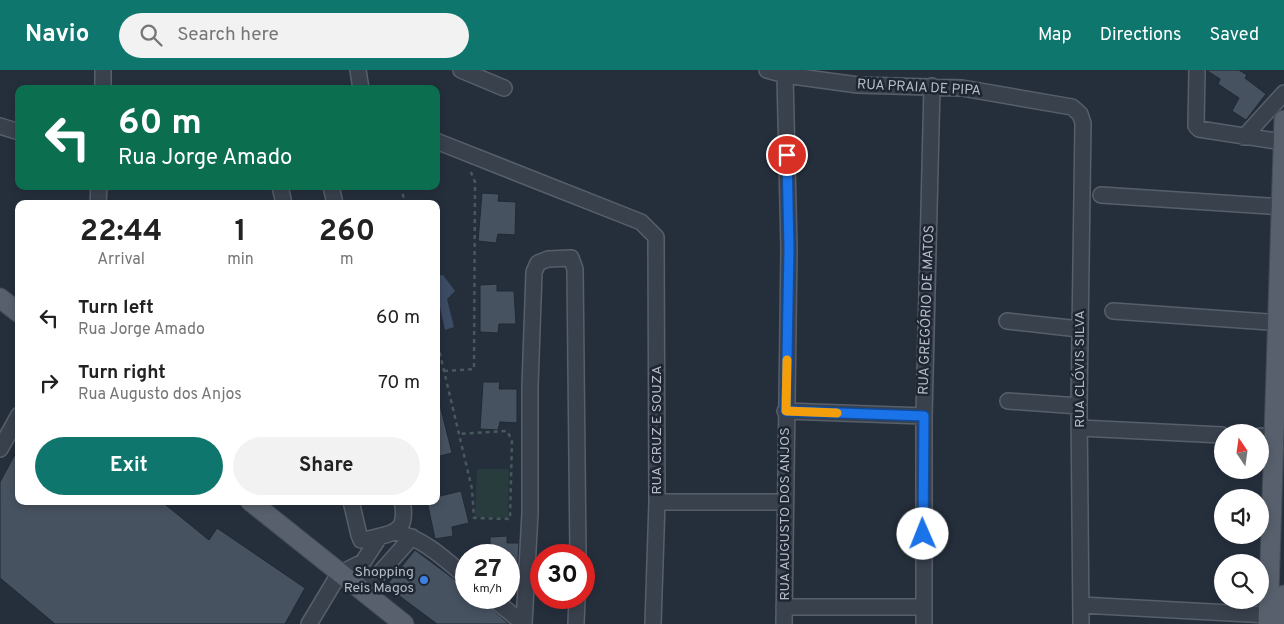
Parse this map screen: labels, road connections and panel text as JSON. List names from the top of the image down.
{
  "streets": {
    "street": [
      "RUA PRAIA DE PIPA",
      "RUA GREGÓRIO DE MATOS",
      "RUA CLÓVIS SILVA",
      "RUA CRUZ E SOUZA",
      "RUA AUGUSTO DOS ANJOS"
    ]
  },
  "crossings": [
    ["RUA PRAIA DE PIPA", "RUA GREGÓRIO DE MATOS"],
    ["RUA PRAIA DE PIPA", "RUA CLÓVIS SILVA"],
    ["RUA PRAIA DE PIPA", "RUA AUGUSTO DOS ANJOS"]
  ],
  "places": ["Shopping Reis Magos"],
  "north": "top",
  "page": {
    "header": "Navio",
    "search": "Search here",
    "nav": ["Map", "Directions", "Saved"],
    "turn": ["60 m", "Rua Jorge Amado"],
    "eta": [
      "22:44",
      "Arrival",
      "1",
      "min",
      "260",
      "m"
    ],
    "list": [
      {
        "name": "Turn left",
        "note": "Rua Jorge Amado",
        "value": "60 m"
      },
      {
        "name": "Turn right",
        "note": "Rua Augusto dos Anjos",
        "value": "70 m"
      }
    ],
    "buttons": ["Exit", "Share"],
    "speed": "27 km/h",
    "limit": "30"
  }
}
